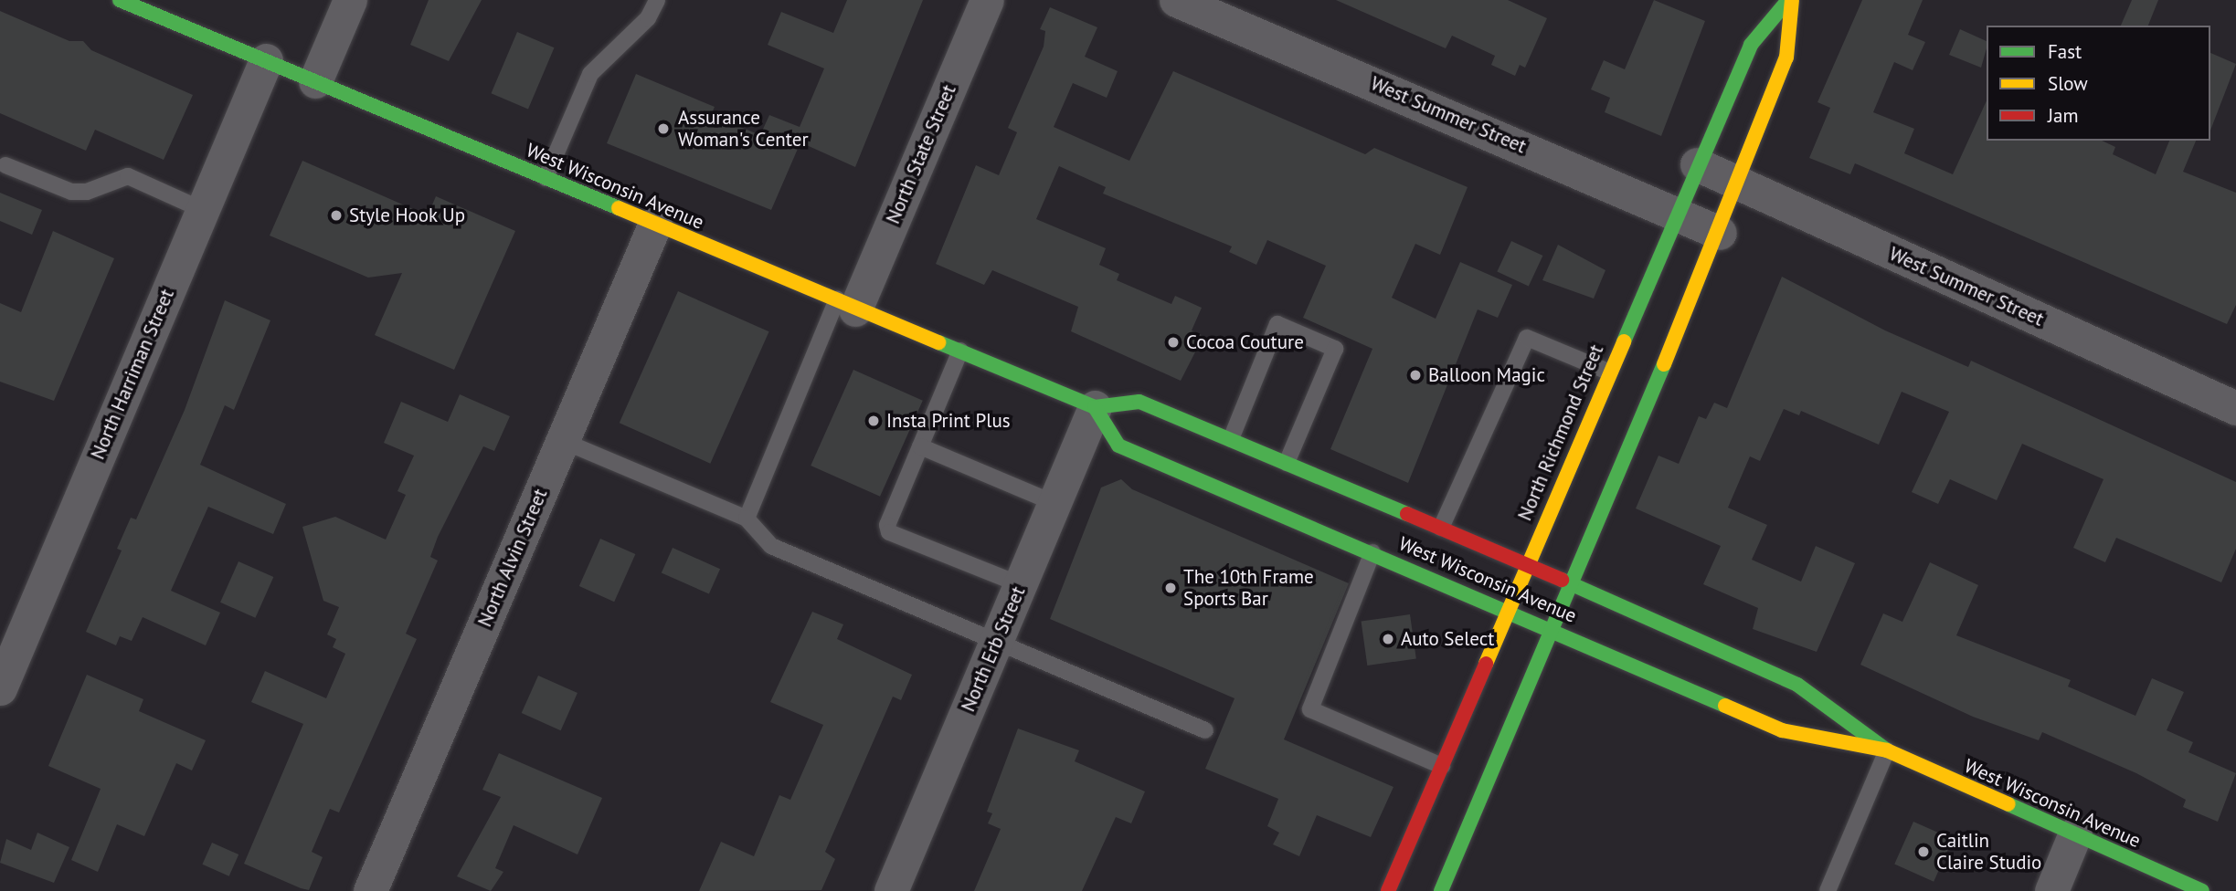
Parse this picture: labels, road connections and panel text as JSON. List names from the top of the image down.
{
  "streets": {
    "main road": ["West Wisconsin Avenue", "North Richmond Street"],
    "street": [
      "West Summer Street",
      "North State Street",
      "North Harriman Street",
      "North Alvin Street",
      "North Erb Street"
    ]
  },
  "crossings": [
    ["West Summer Street", "North Richmond Street"],
    ["North State Street", "West Wisconsin Avenue"],
    ["West Wisconsin Avenue", "North Harriman Street"],
    ["West Wisconsin Avenue", "North Richmond Street"],
    ["West Wisconsin Avenue", "North Alvin Street"],
    ["West Wisconsin Avenue", "North Erb Street"]
  ],
  "places": [
    "Assurance Woman's Center",
    "Style Hook Up",
    "Cocoa Couture",
    "Balloon Magic",
    "Insta Print Plus",
    "The 10th Frame Sports Bar",
    "Auto Select",
    "Caitlin Claire Studio"
  ],
  "legend": ["Fast", "Slow", "Jam"]
}
